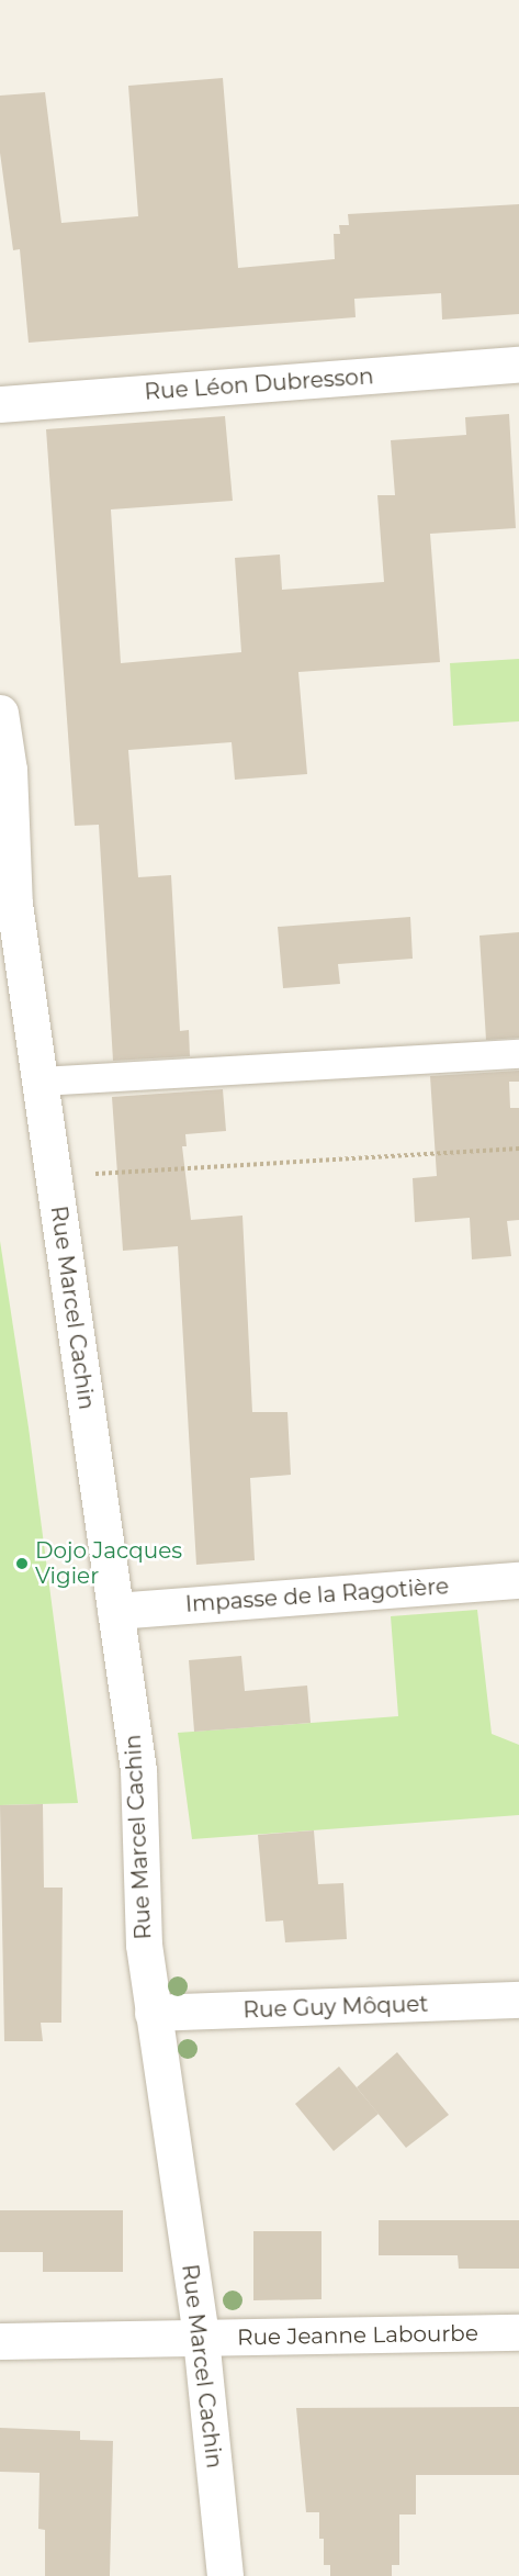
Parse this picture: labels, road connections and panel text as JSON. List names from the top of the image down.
{
  "streets": {
    "street": [
      "Rue Léon Dubresson",
      "Rue Marcel Cachin",
      "Impasse de la Ragotière",
      "Rue Guy Môquet",
      "Rue Jeanne Labourbe"
    ]
  },
  "crossings": [
    ["Rue Marcel Cachin", "Impasse de la Ragotière"],
    ["Rue Marcel Cachin", "Rue Guy Môquet"],
    ["Rue Marcel Cachin", "Rue Jeanne Labourbe"]
  ],
  "places": ["Dojo Jacques Vigier"]
}
